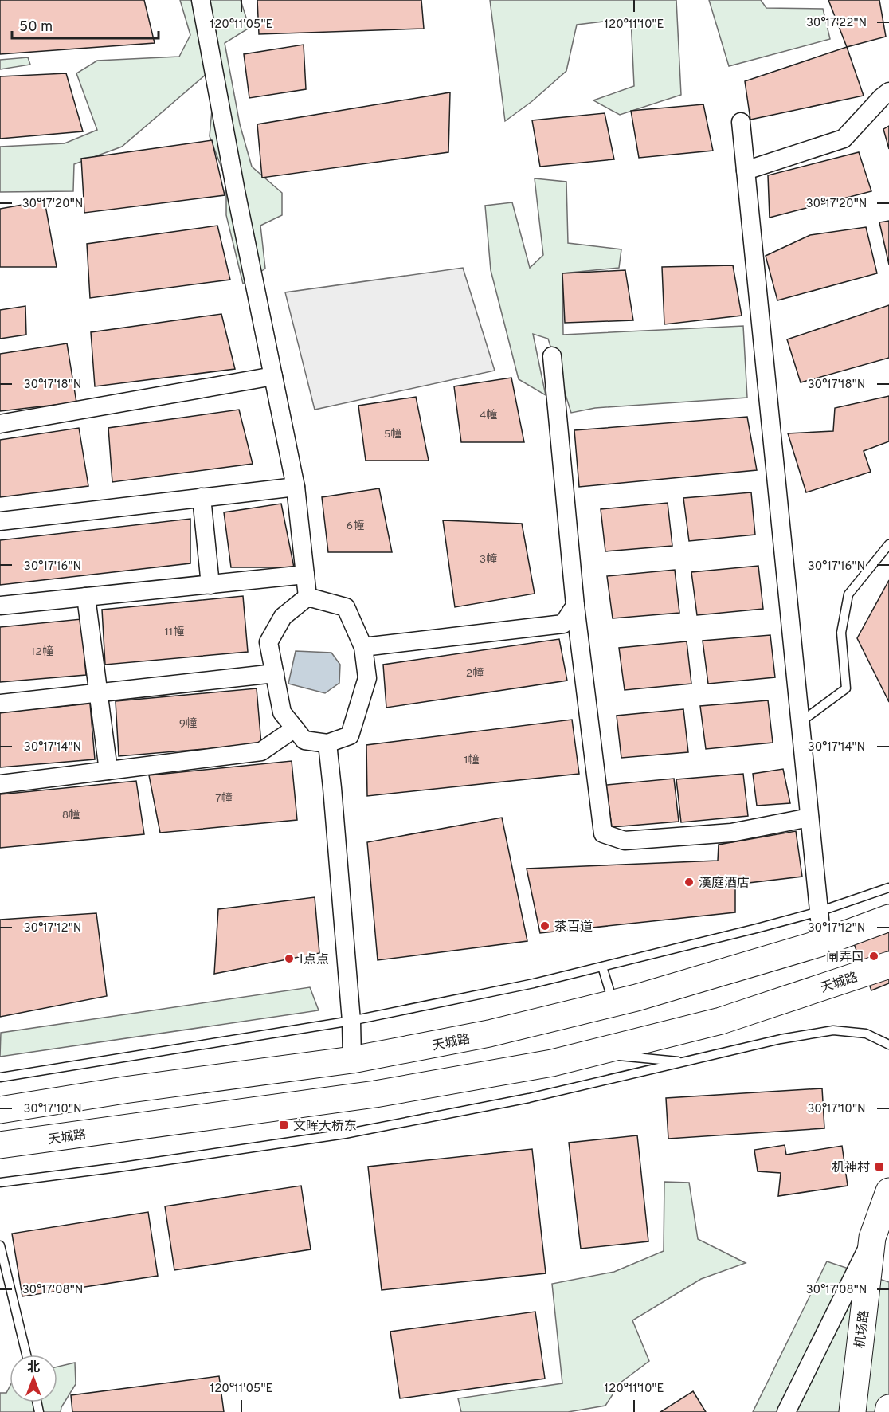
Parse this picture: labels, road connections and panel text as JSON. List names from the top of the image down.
{
  "streets": {
    "main road": ["天城路", "机场路"]
  },
  "places": {
    "other": [
      "漢庭酒店",
      "茶百道",
      "闸弄口",
      "1点点"
    ],
    "transit": ["文晖大桥东", "机神村"]
  },
  "house_numbers": [
    "4幢",
    "5幢",
    "6幢",
    "3幢",
    "11幢",
    "12幢",
    "2幢",
    "9幢",
    "1幢",
    "7幢",
    "8幢"
  ],
  "scale_bar": "50 m",
  "north": "top",
  "coordinates": [
    "30°17'22\"N",
    "120°11'05\"E",
    "120°11'10\"E",
    "30°17'20\"N",
    "30°17'18\"N",
    "30°17'16\"N",
    "30°17'14\"N",
    "30°17'12\"N",
    "30°17'10\"N",
    "30°17'08\"N"
  ]
}
